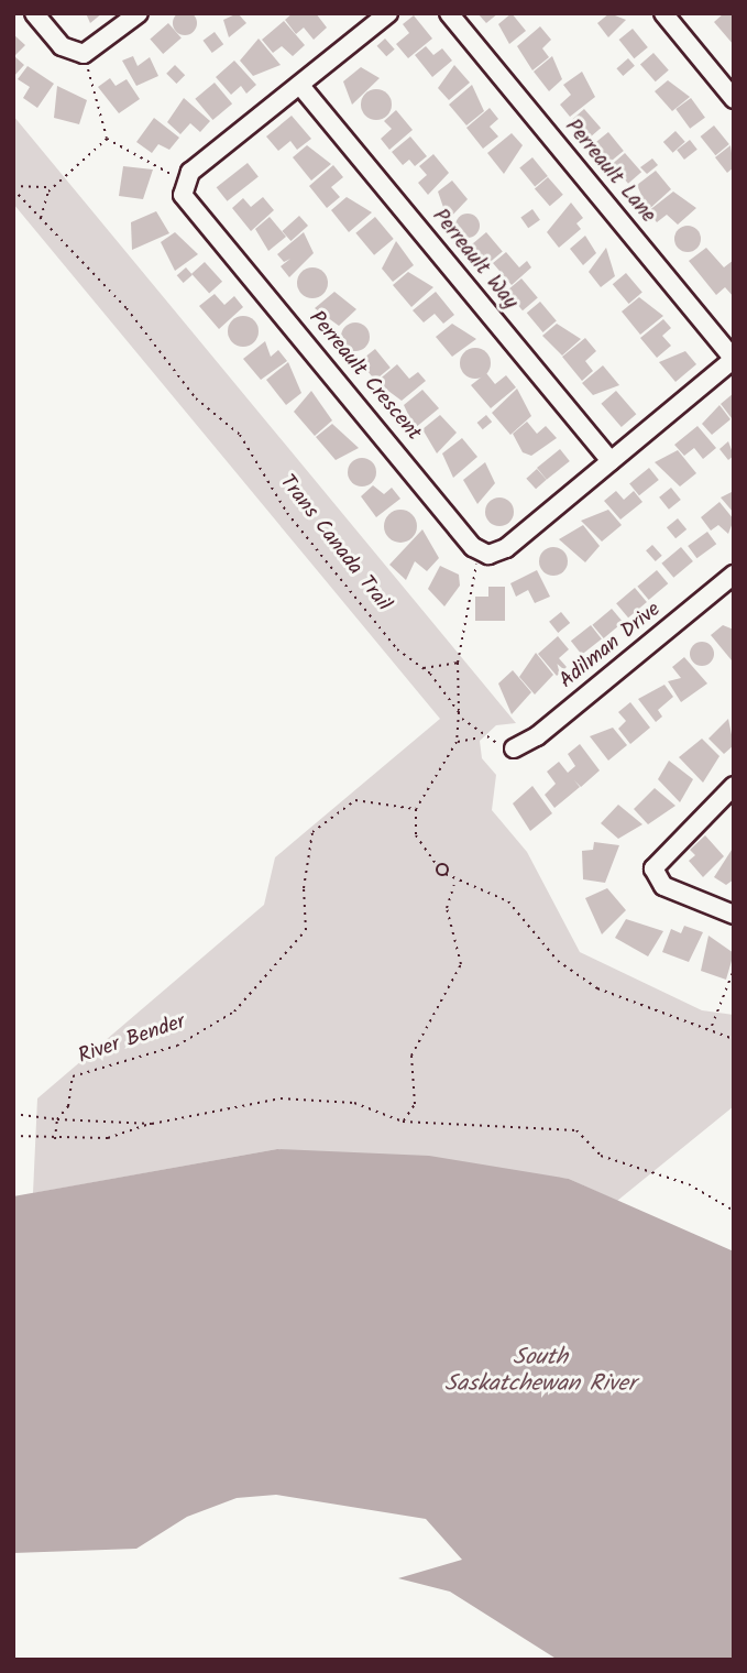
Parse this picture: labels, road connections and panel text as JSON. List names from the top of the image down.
{
  "streets": {
    "street": [
      "Perreault Lane",
      "Perreault Way",
      "Perreault Crescent",
      "Adilman Drive"
    ],
    "path": ["Trans Canada Trail", "River Bender"]
  },
  "crossings": [
    ["Perreault Lane", "Perreault Crescent"],
    ["Perreault Way", "Perreault Crescent"]
  ],
  "water": ["South Saskatchewan River"]
}
